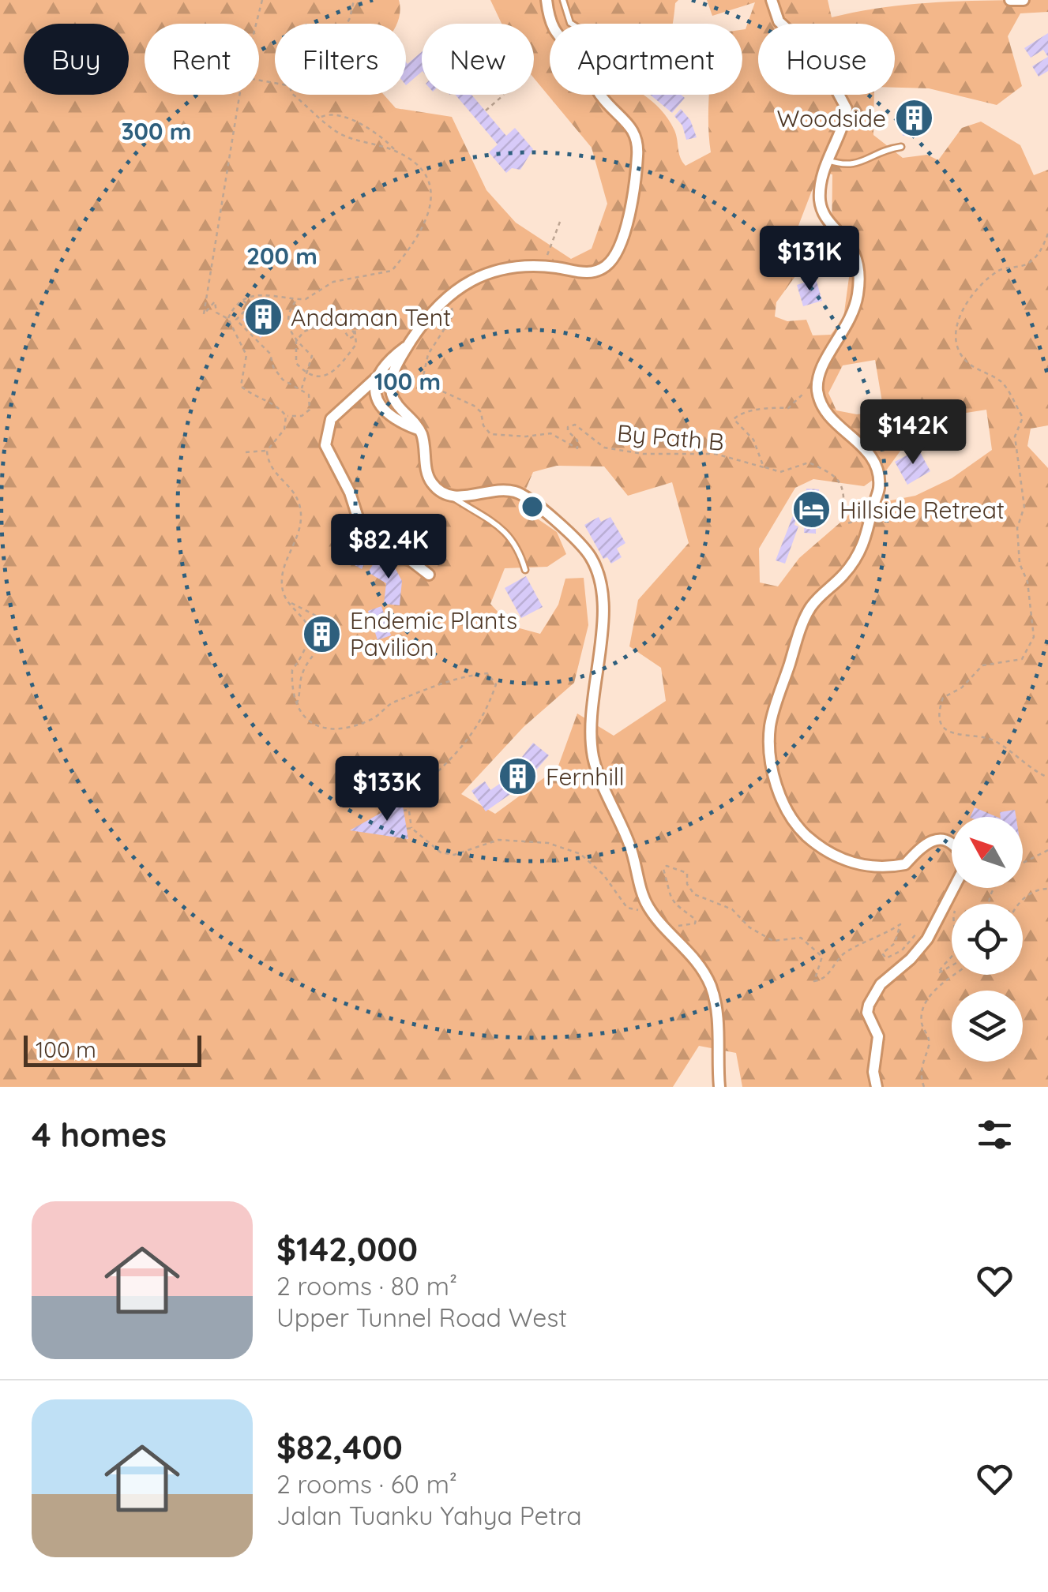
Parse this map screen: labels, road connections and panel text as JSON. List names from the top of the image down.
{
  "streets": {
    "path": ["By Path B"]
  },
  "places": {
    "building": [
      "Woodside",
      "Andaman Tent",
      "Endemic Plants Pavilion",
      "Fernhill"
    ],
    "hotel": ["Hillside Retreat"]
  },
  "scale_bar": "100 m",
  "north": "top left",
  "page": {
    "chip": [
      "Buy",
      "Rent",
      "Filters",
      "New",
      "Apartment",
      "House"
    ],
    "price": [
      "$131K",
      "$142K",
      "$82.4K",
      "$133K"
    ],
    "scale": "100 m",
    "heading": "4 homes",
    "list": [
      {
        "name": "$142,000",
        "note": "2 rooms · 80 m² · Upper Tunnel Road West"
      },
      {
        "name": "$82,400",
        "note": "2 rooms · 60 m² · Jalan Tuanku Yahya Petra"
      }
    ]
  },
  "rings": ["300 m", "200 m", "100 m"]
}
